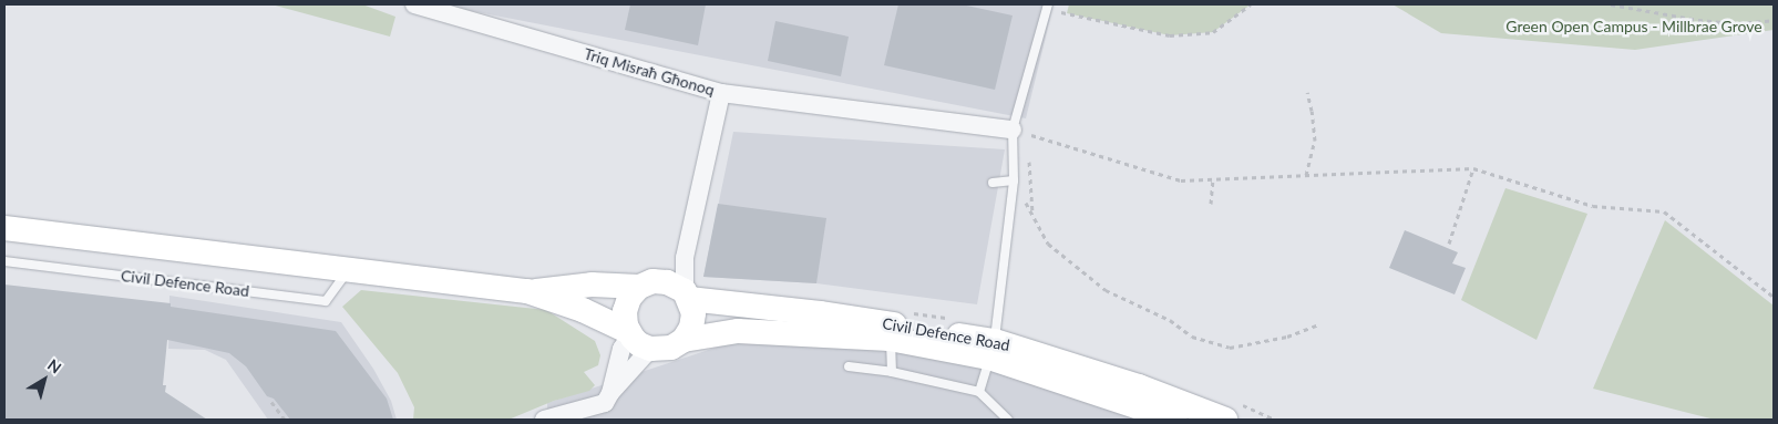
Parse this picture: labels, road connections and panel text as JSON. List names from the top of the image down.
{
  "streets": {
    "main road": ["Civil Defence Road"],
    "street": ["Triq Misraħ Għonoq"]
  },
  "crossings": [
    ["Triq Misraħ Għonoq", "Civil Defence Road"]
  ],
  "parks": ["Green Open Campus - Millbrae Grove"],
  "north": "top right"
}
